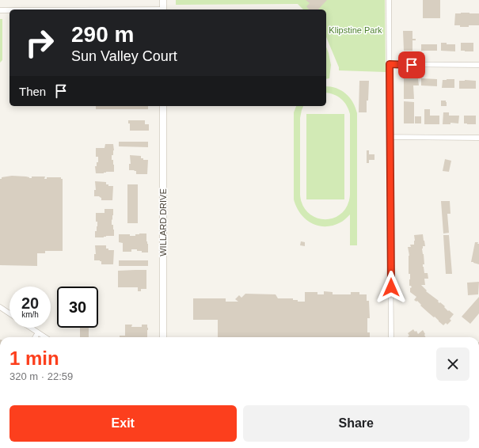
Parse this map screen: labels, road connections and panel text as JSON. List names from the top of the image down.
{
  "streets": {
    "street": ["WILLARD DRIVE"]
  },
  "parks": ["Klipstine Park"],
  "page": {
    "turn": ["290 m", "Sun Valley Court"],
    "then": "Then",
    "speed": "20 km/h",
    "limit": "30",
    "heading": ["1 min", "320 m · 22:59"],
    "buttons": ["Exit", "Share"]
  }
}
